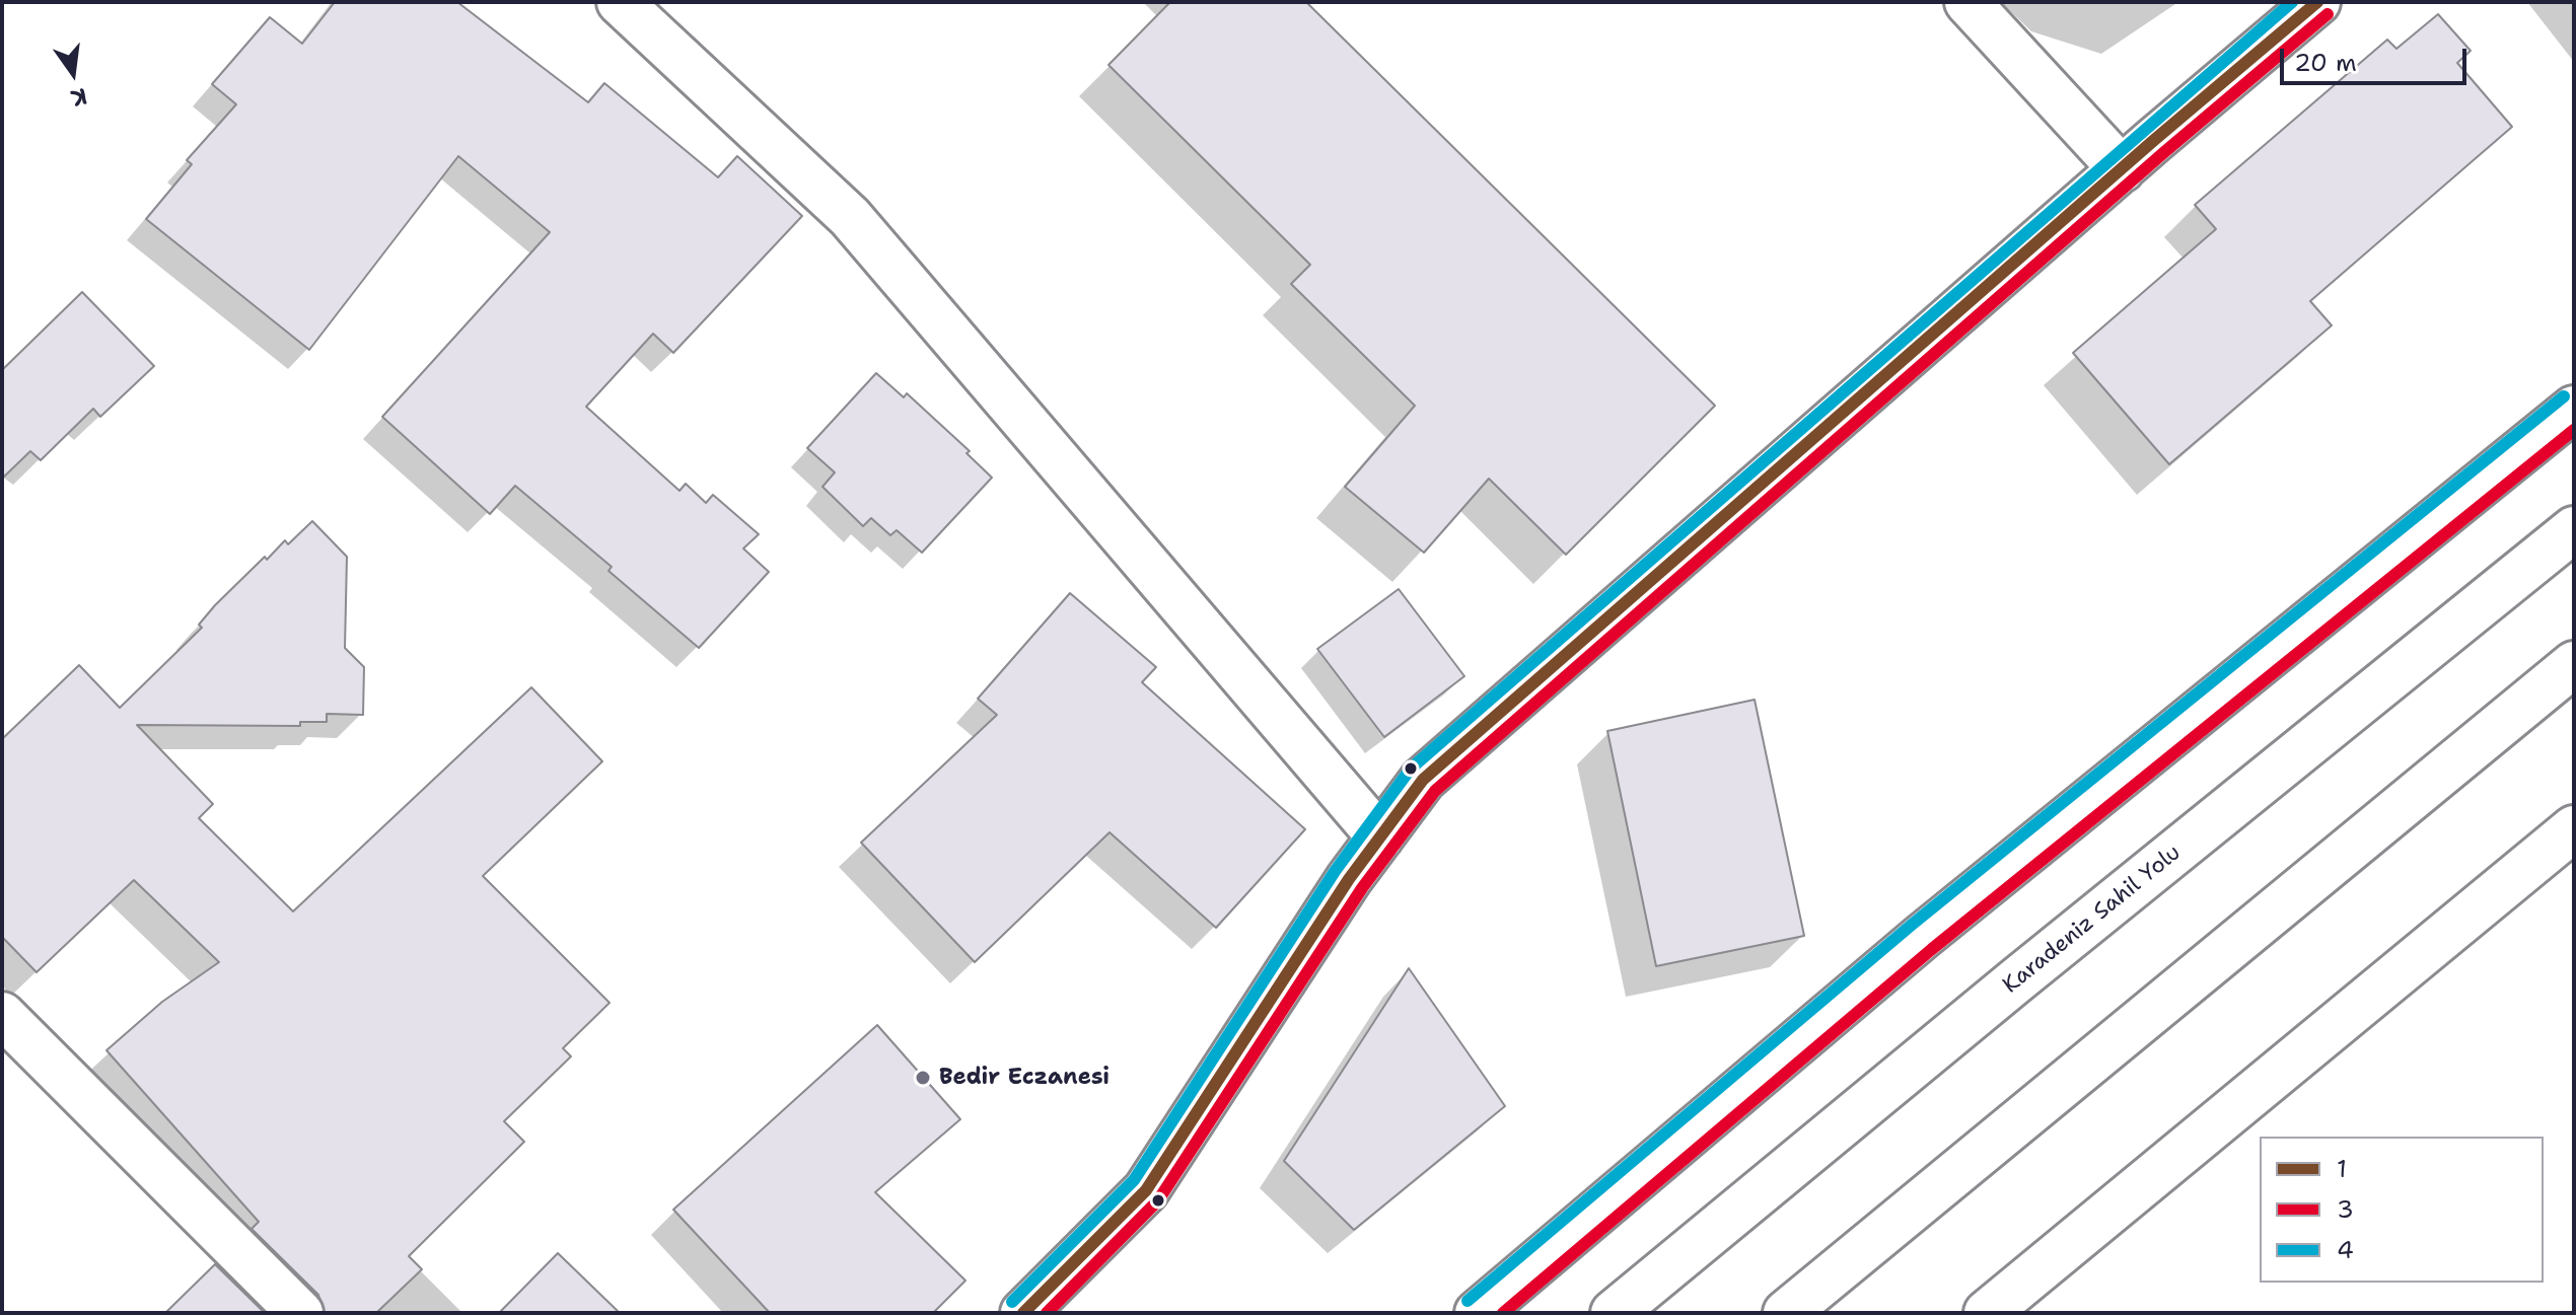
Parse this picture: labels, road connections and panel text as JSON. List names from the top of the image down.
{
  "streets": {
    "main road": ["Karadeniz Sahil Yolu"]
  },
  "places": ["Bedir Eczanesi"],
  "lines": ["transit line 1", "transit line 4", "transit line 3"],
  "legend": ["1", "3", "4"],
  "scale_bar": "20 m",
  "north": "bottom"
}
